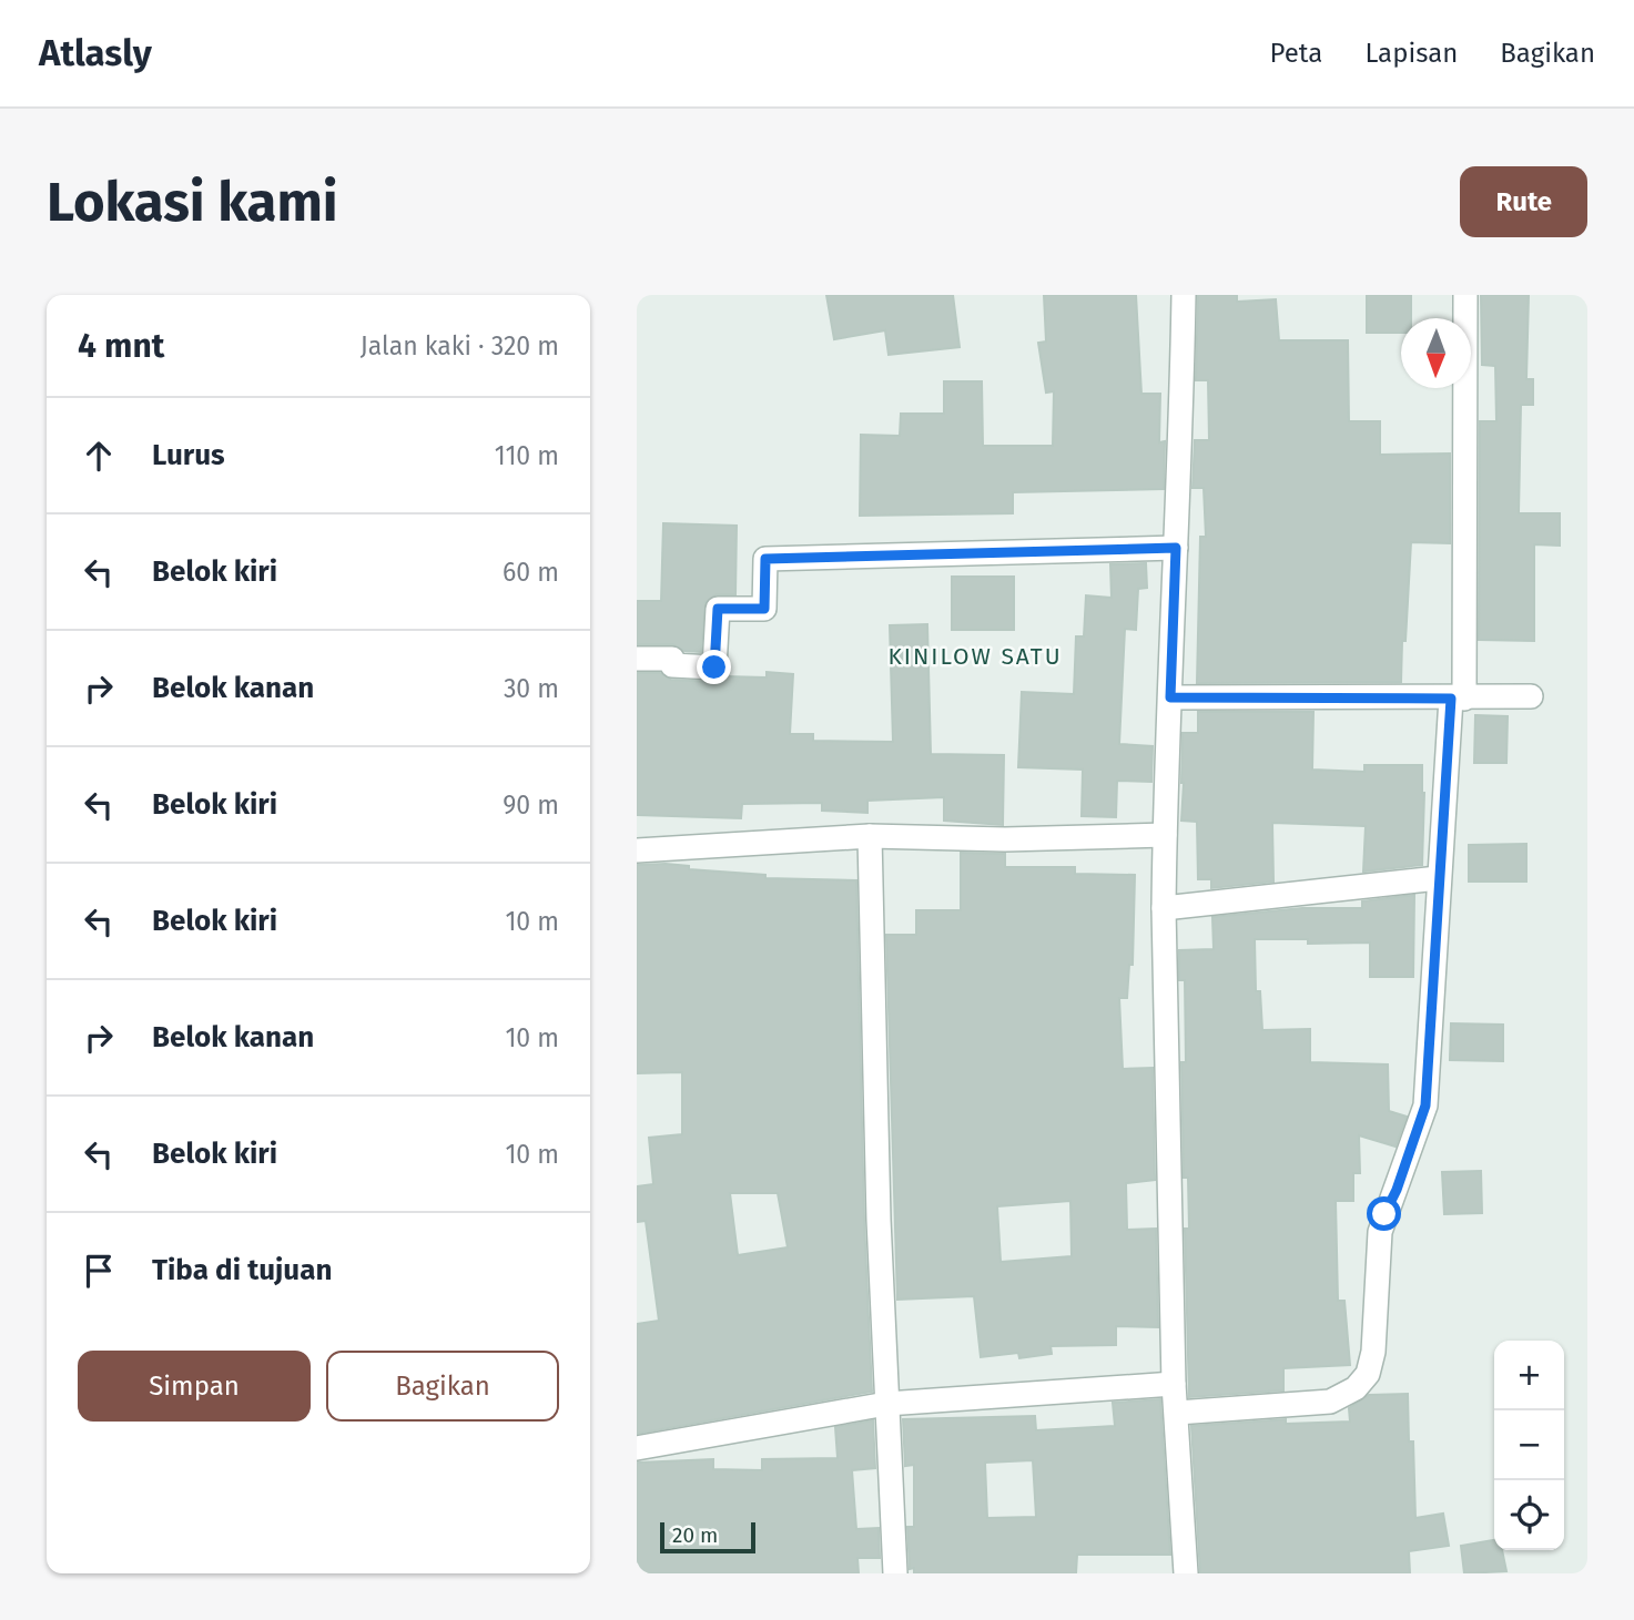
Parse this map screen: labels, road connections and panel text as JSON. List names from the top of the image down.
{
  "districts": ["KINILOW SATU"],
  "scale_bar": "20 m",
  "north": "bottom",
  "page": {
    "header": "Atlasly",
    "nav": ["Peta", "Lapisan", "Bagikan"],
    "buttons": [
      "Rute",
      ["Simpan", "Bagikan"]
    ],
    "title": "Lokasi kami",
    "heading": ["4 mnt", "Jalan kaki · 320 m"],
    "list": [
      ["Lurus", "110 m"],
      ["Belok kiri", "60 m"],
      ["Belok kanan", "30 m"],
      ["Belok kiri", "90 m"],
      ["Belok kiri", "10 m"],
      ["Belok kanan", "10 m"],
      ["Belok kiri", "10 m"],
      "Tiba di tujuan"
    ],
    "map_buttons": ["+", "−"],
    "scale": "20 m"
  }
}
